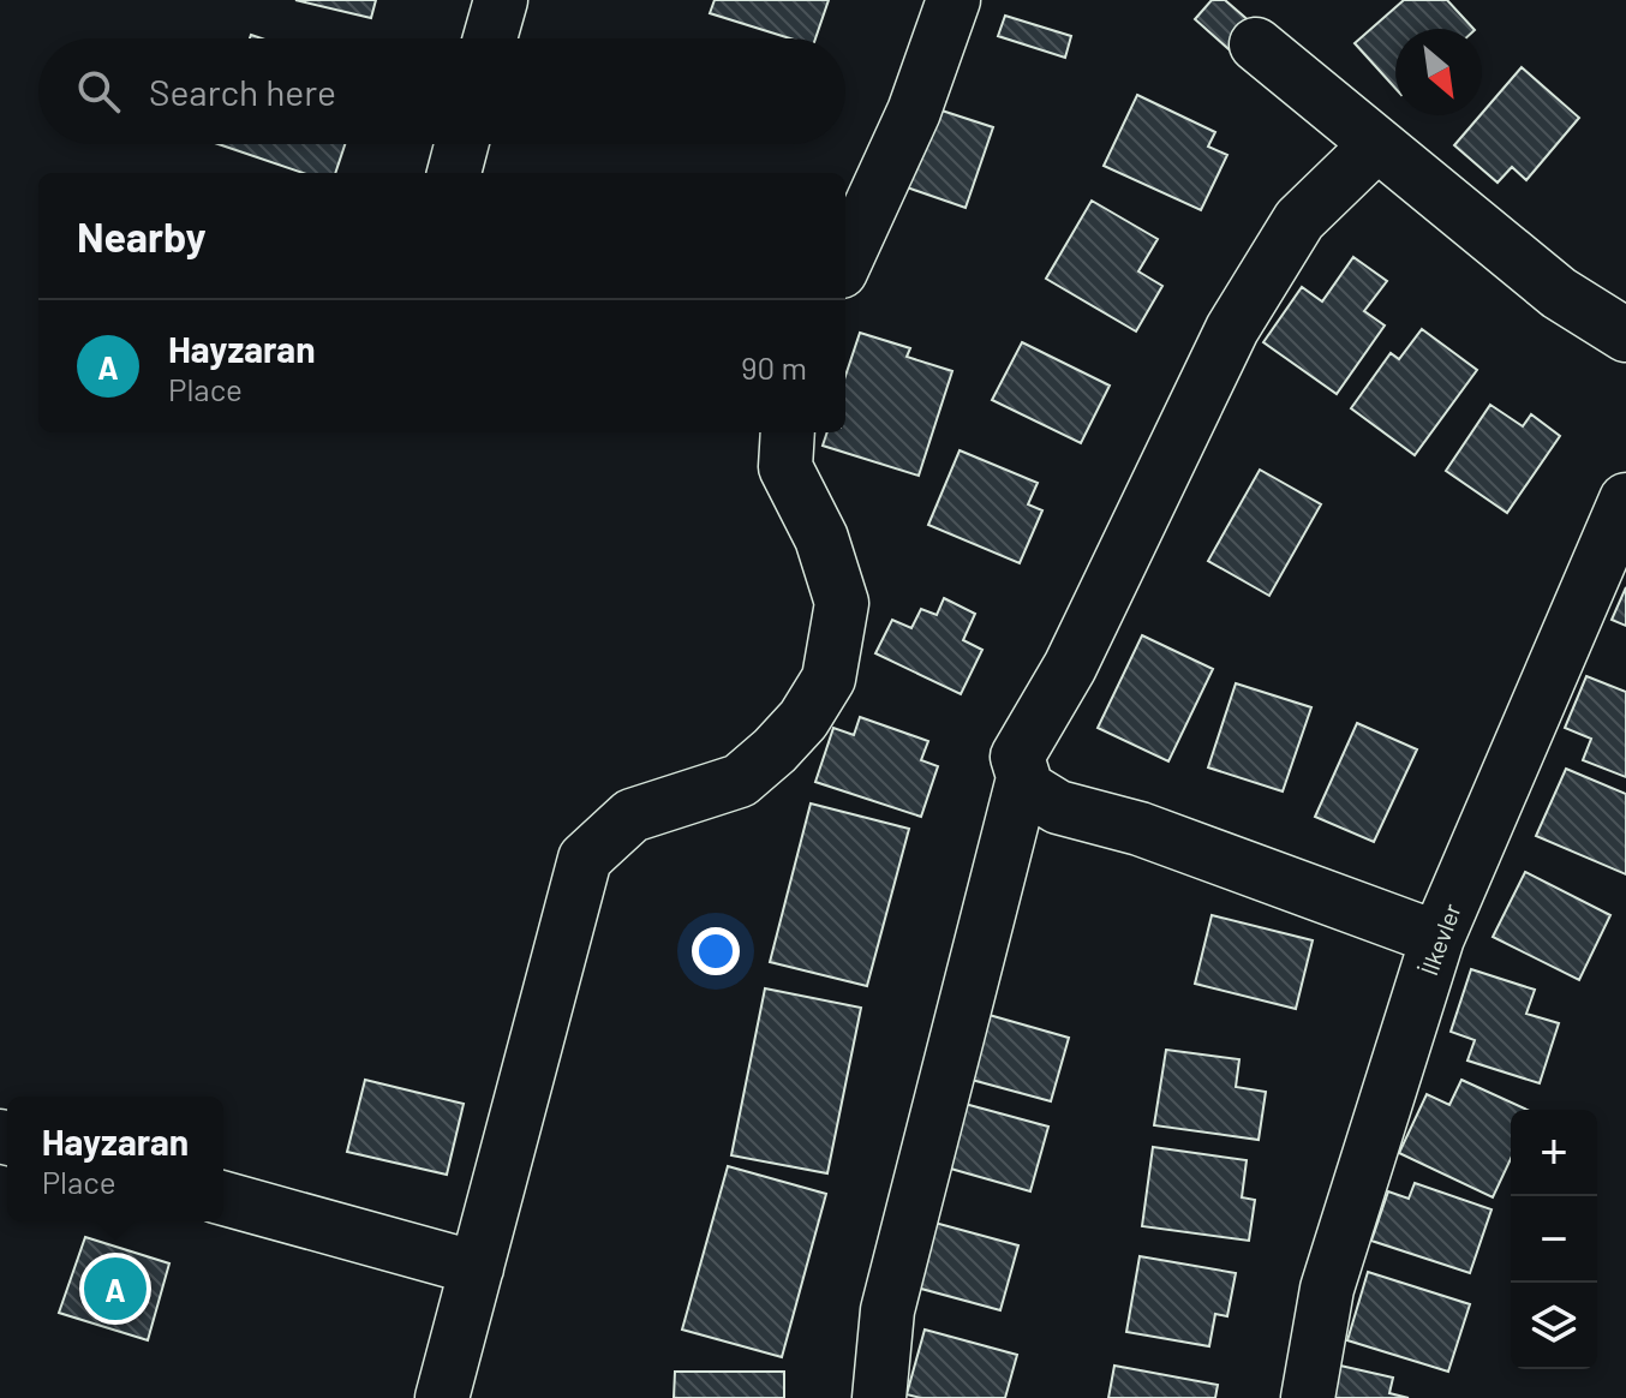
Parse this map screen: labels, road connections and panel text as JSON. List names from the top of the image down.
{
  "streets": {
    "street": ["İlkevler"]
  },
  "north": "bottom right",
  "page": {
    "search": "Search here",
    "heading": "Nearby",
    "list": [
      {
        "mark": "A",
        "name": "Hayzaran",
        "note": "Place",
        "value": "90 m"
      }
    ],
    "popup": ["Hayzaran", "Place"],
    "map_buttons": ["+", "−"],
    "pins": "A"
  }
}
